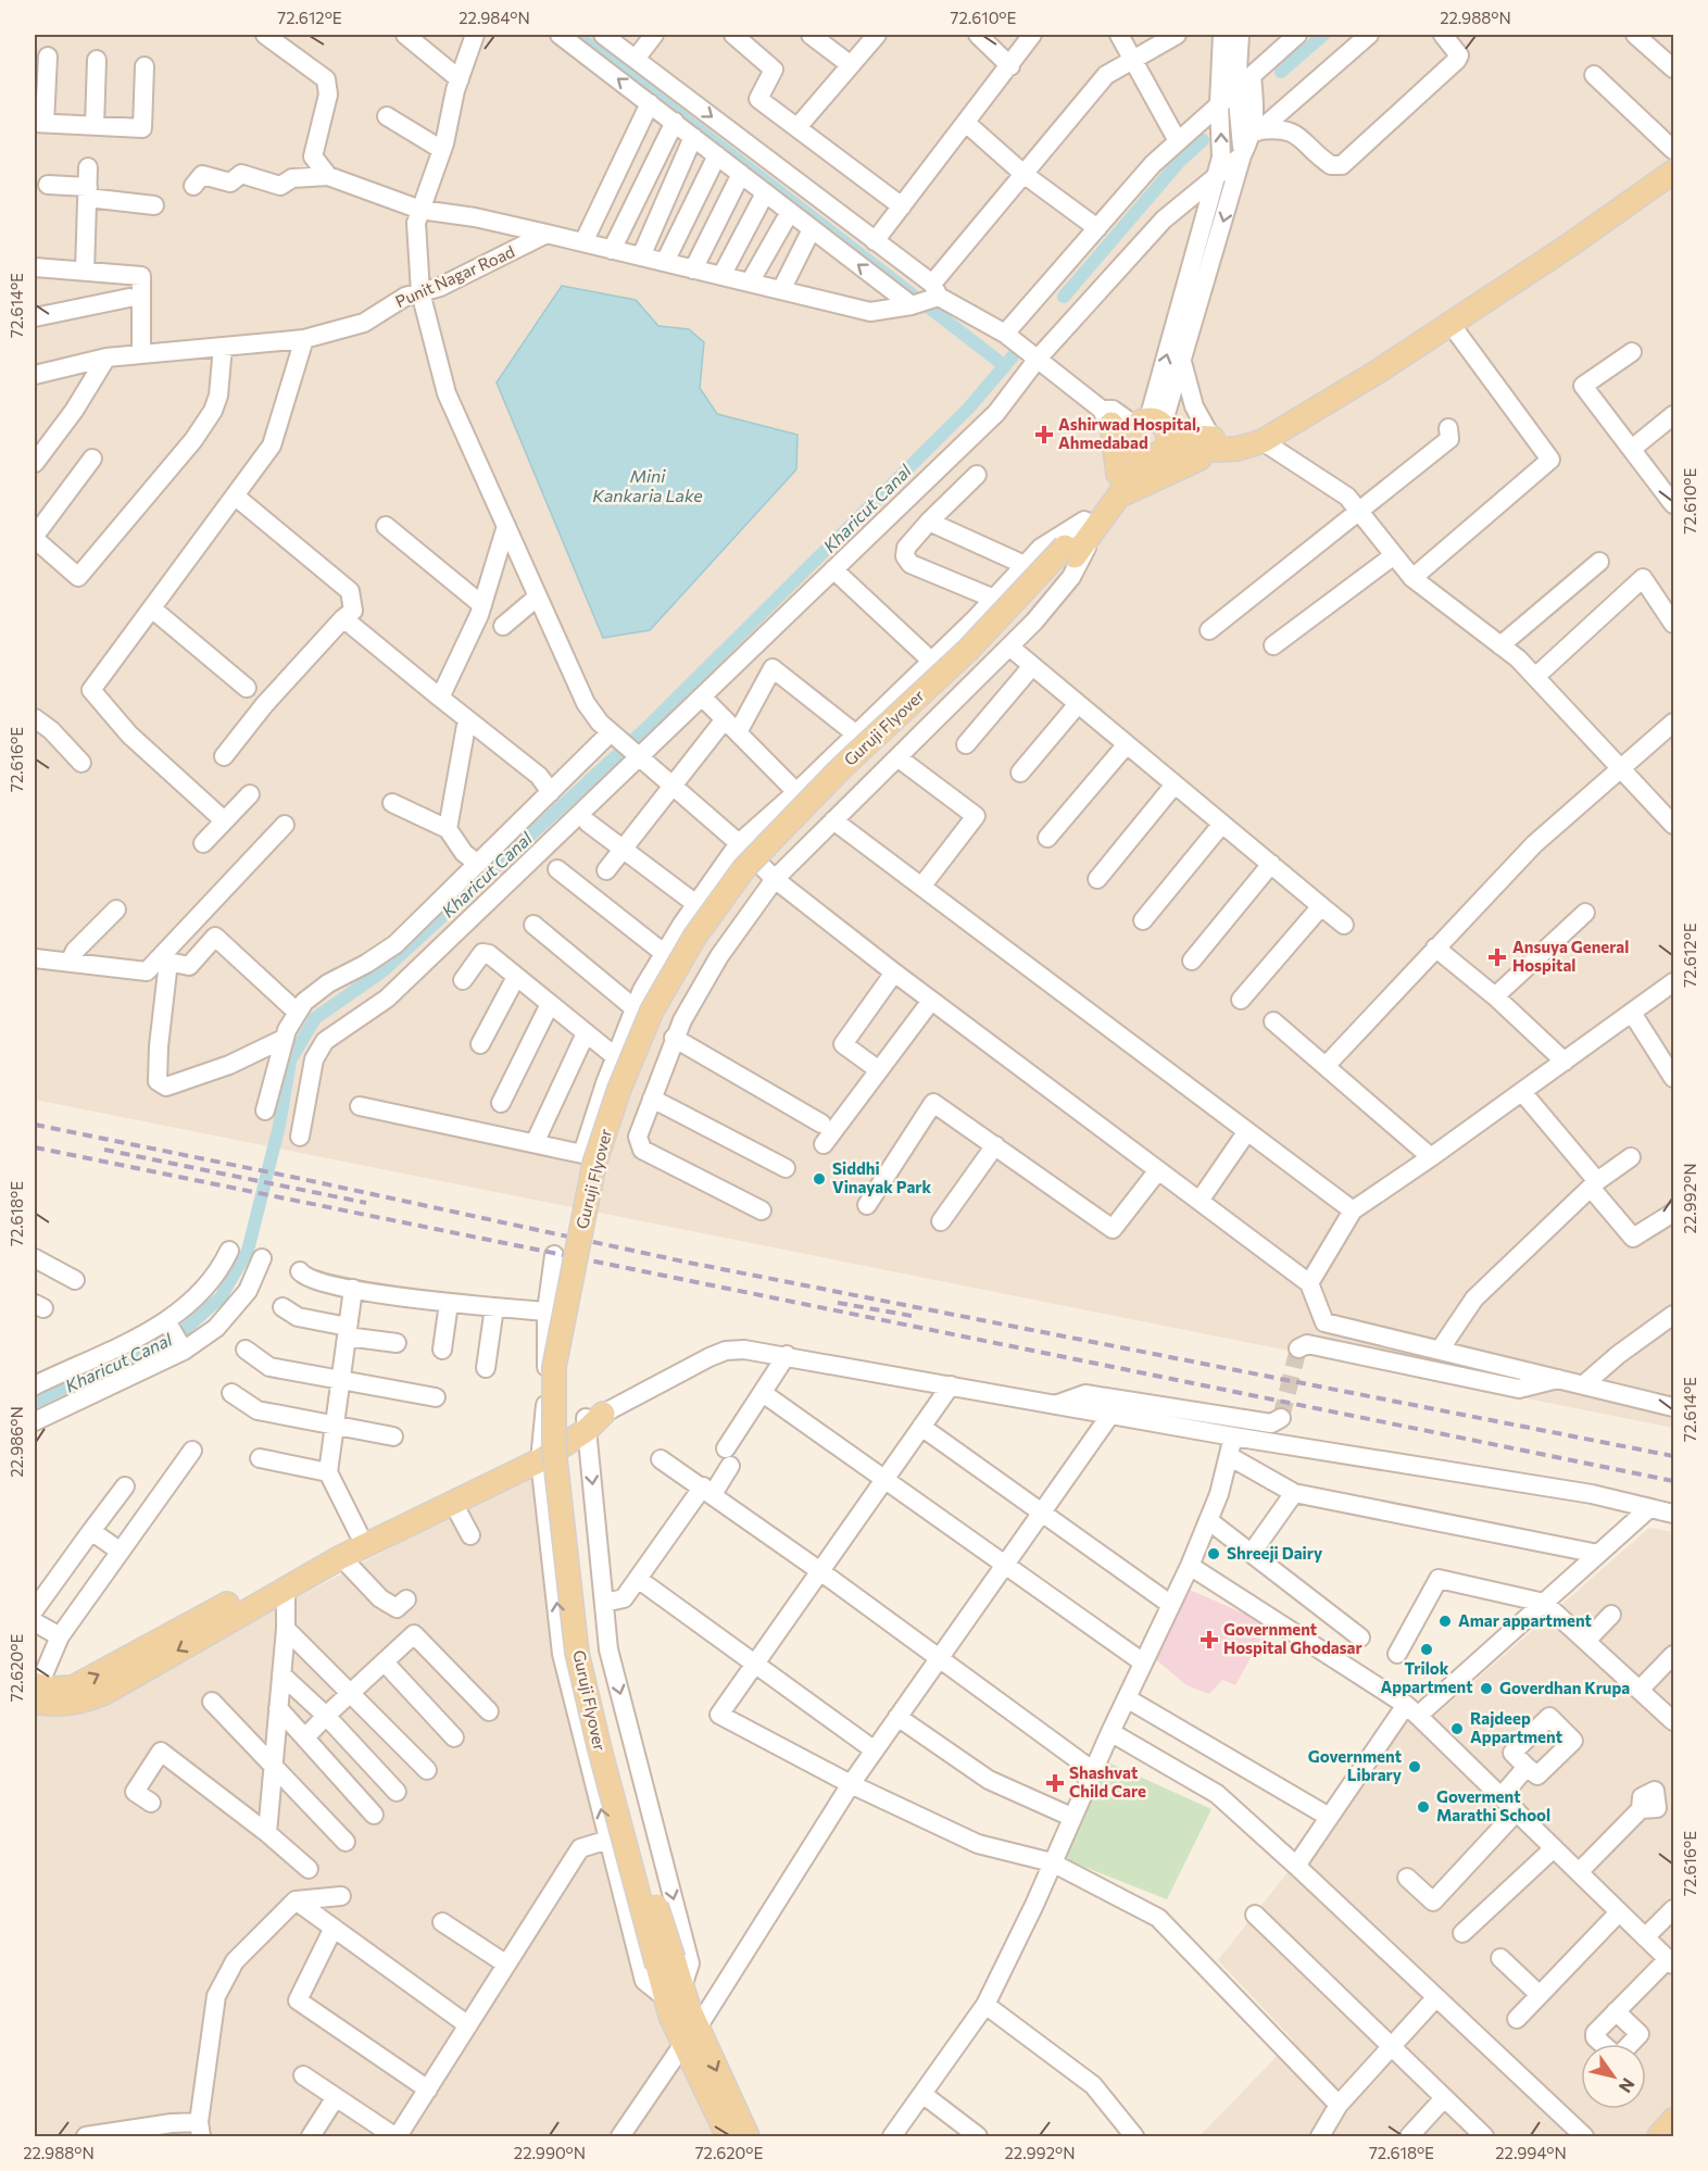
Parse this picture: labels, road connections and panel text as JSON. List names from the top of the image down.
{
  "streets": {
    "main road": ["Guruji Flyover"],
    "street": ["Punit Nagar Road"]
  },
  "water": ["Mini Kankaria Lake", "Kharicut Canal"],
  "places": {
    "health": [
      "Ashirwad Hospital, Ahmedabad",
      "Ansuya General Hospital",
      "Government Hospital Ghodasar",
      "Shashvat Child Care"
    ],
    "other": [
      "Siddhi Vinayak Park",
      "Shreeji Dairy",
      "Amar appartment",
      "Trilok Appartment",
      "Goverdhan Krupa",
      "Rajdeep Appartment",
      "Government Library",
      "Goverment Marathi School"
    ]
  },
  "north": "bottom right",
  "coordinates": [
    "72.612°E",
    "22.984°N",
    "72.610°E",
    "22.988°N",
    "72.614°E",
    "72.616°E",
    "22.992°N",
    "72.618°E",
    "22.986°N",
    "72.620°E",
    "22.990°N",
    "22.994°N"
  ]
}
